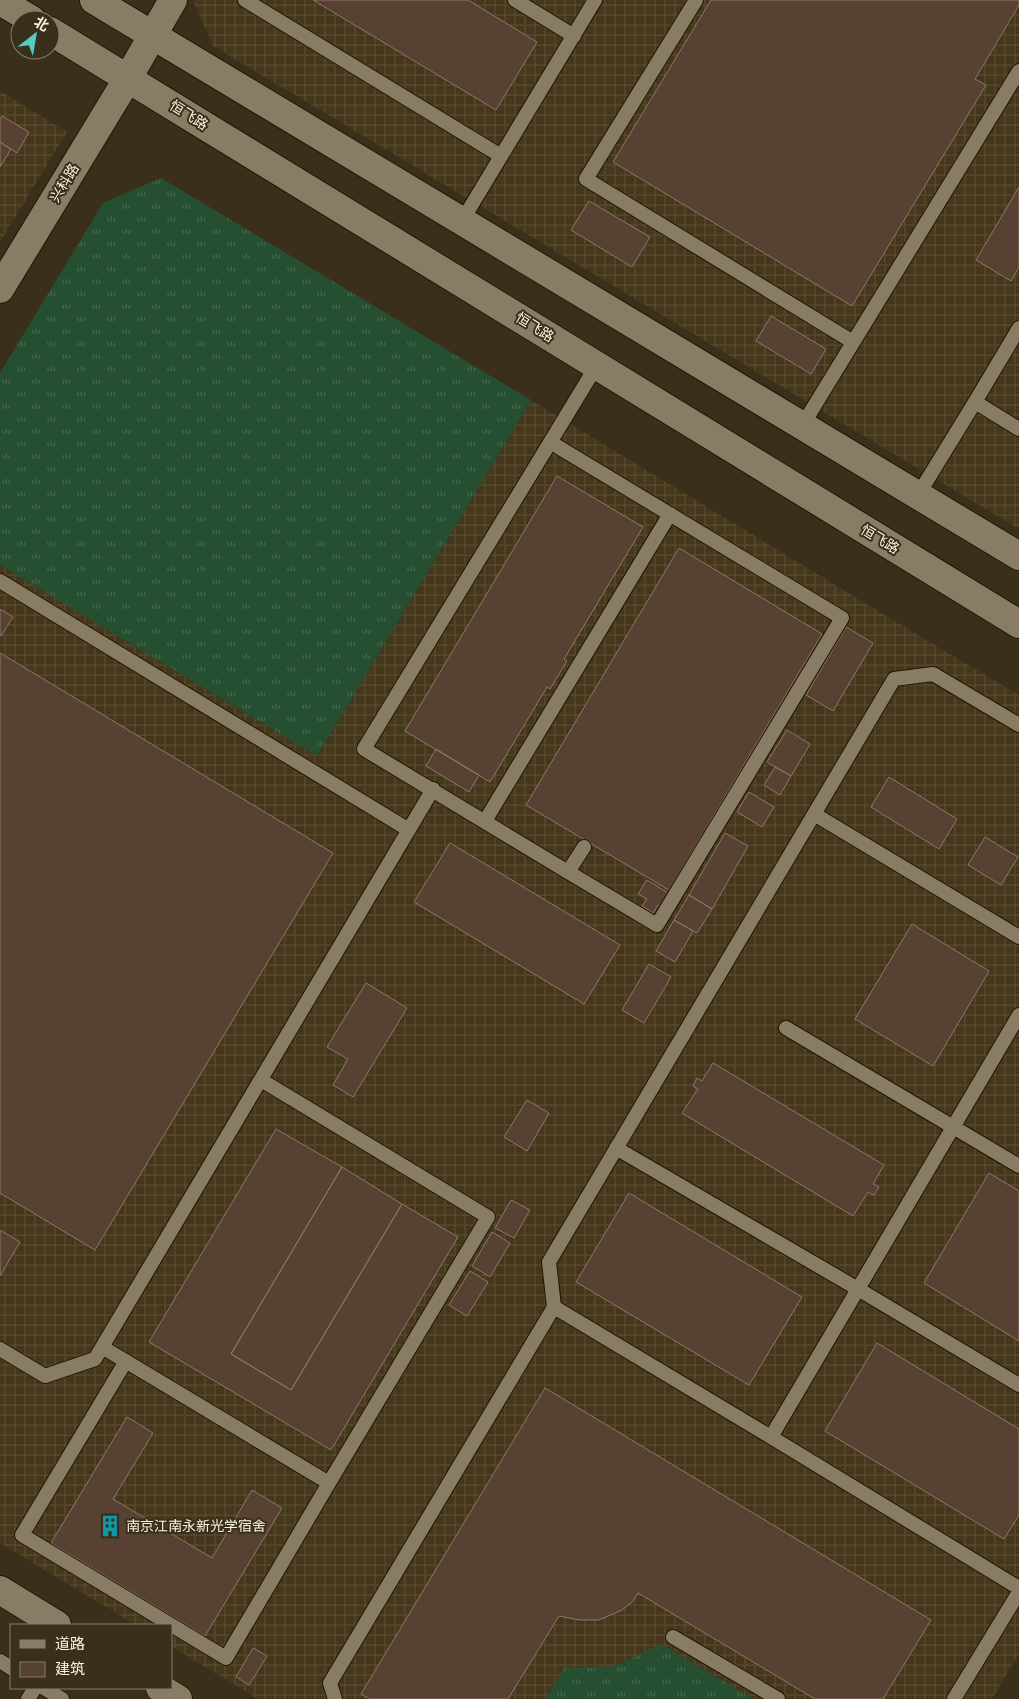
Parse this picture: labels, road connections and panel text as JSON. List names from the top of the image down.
{
  "streets": {
    "main road": ["恒飞路", "兴科路"]
  },
  "crossings": [
    ["恒飞路", "兴科路"]
  ],
  "places": {
    "building": ["南京江南永新光学宿舍"]
  },
  "legend": ["道路", "建筑"],
  "north": "top right"
}
